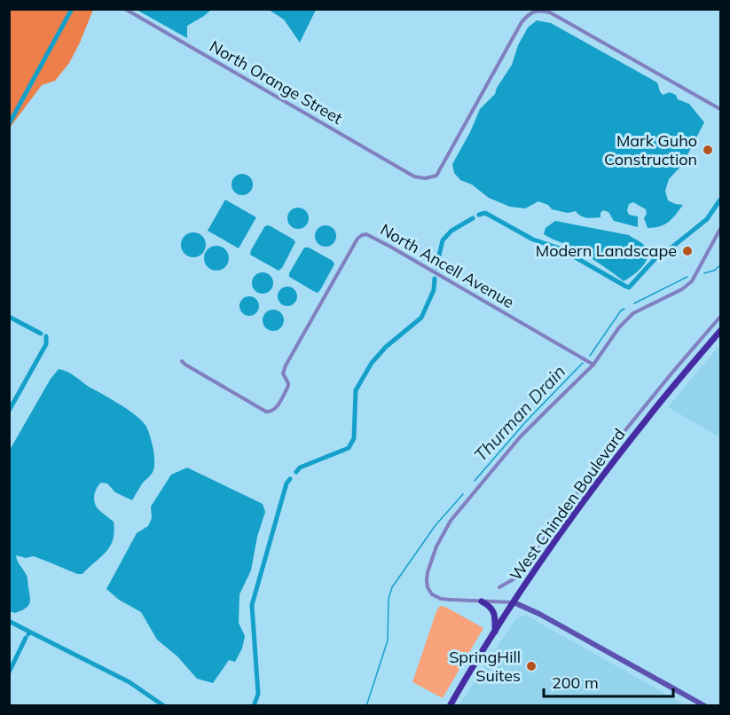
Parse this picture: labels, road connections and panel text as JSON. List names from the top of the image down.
{
  "streets": {
    "main road": ["West Chinden Boulevard"],
    "street": ["North Orange Street", "North Ancell Avenue"]
  },
  "water": ["Thurman Drain"],
  "places": ["Mark Guho Construction", "Modern Landscape", "SpringHill Suites"],
  "scale_bar": "200 m"
}
